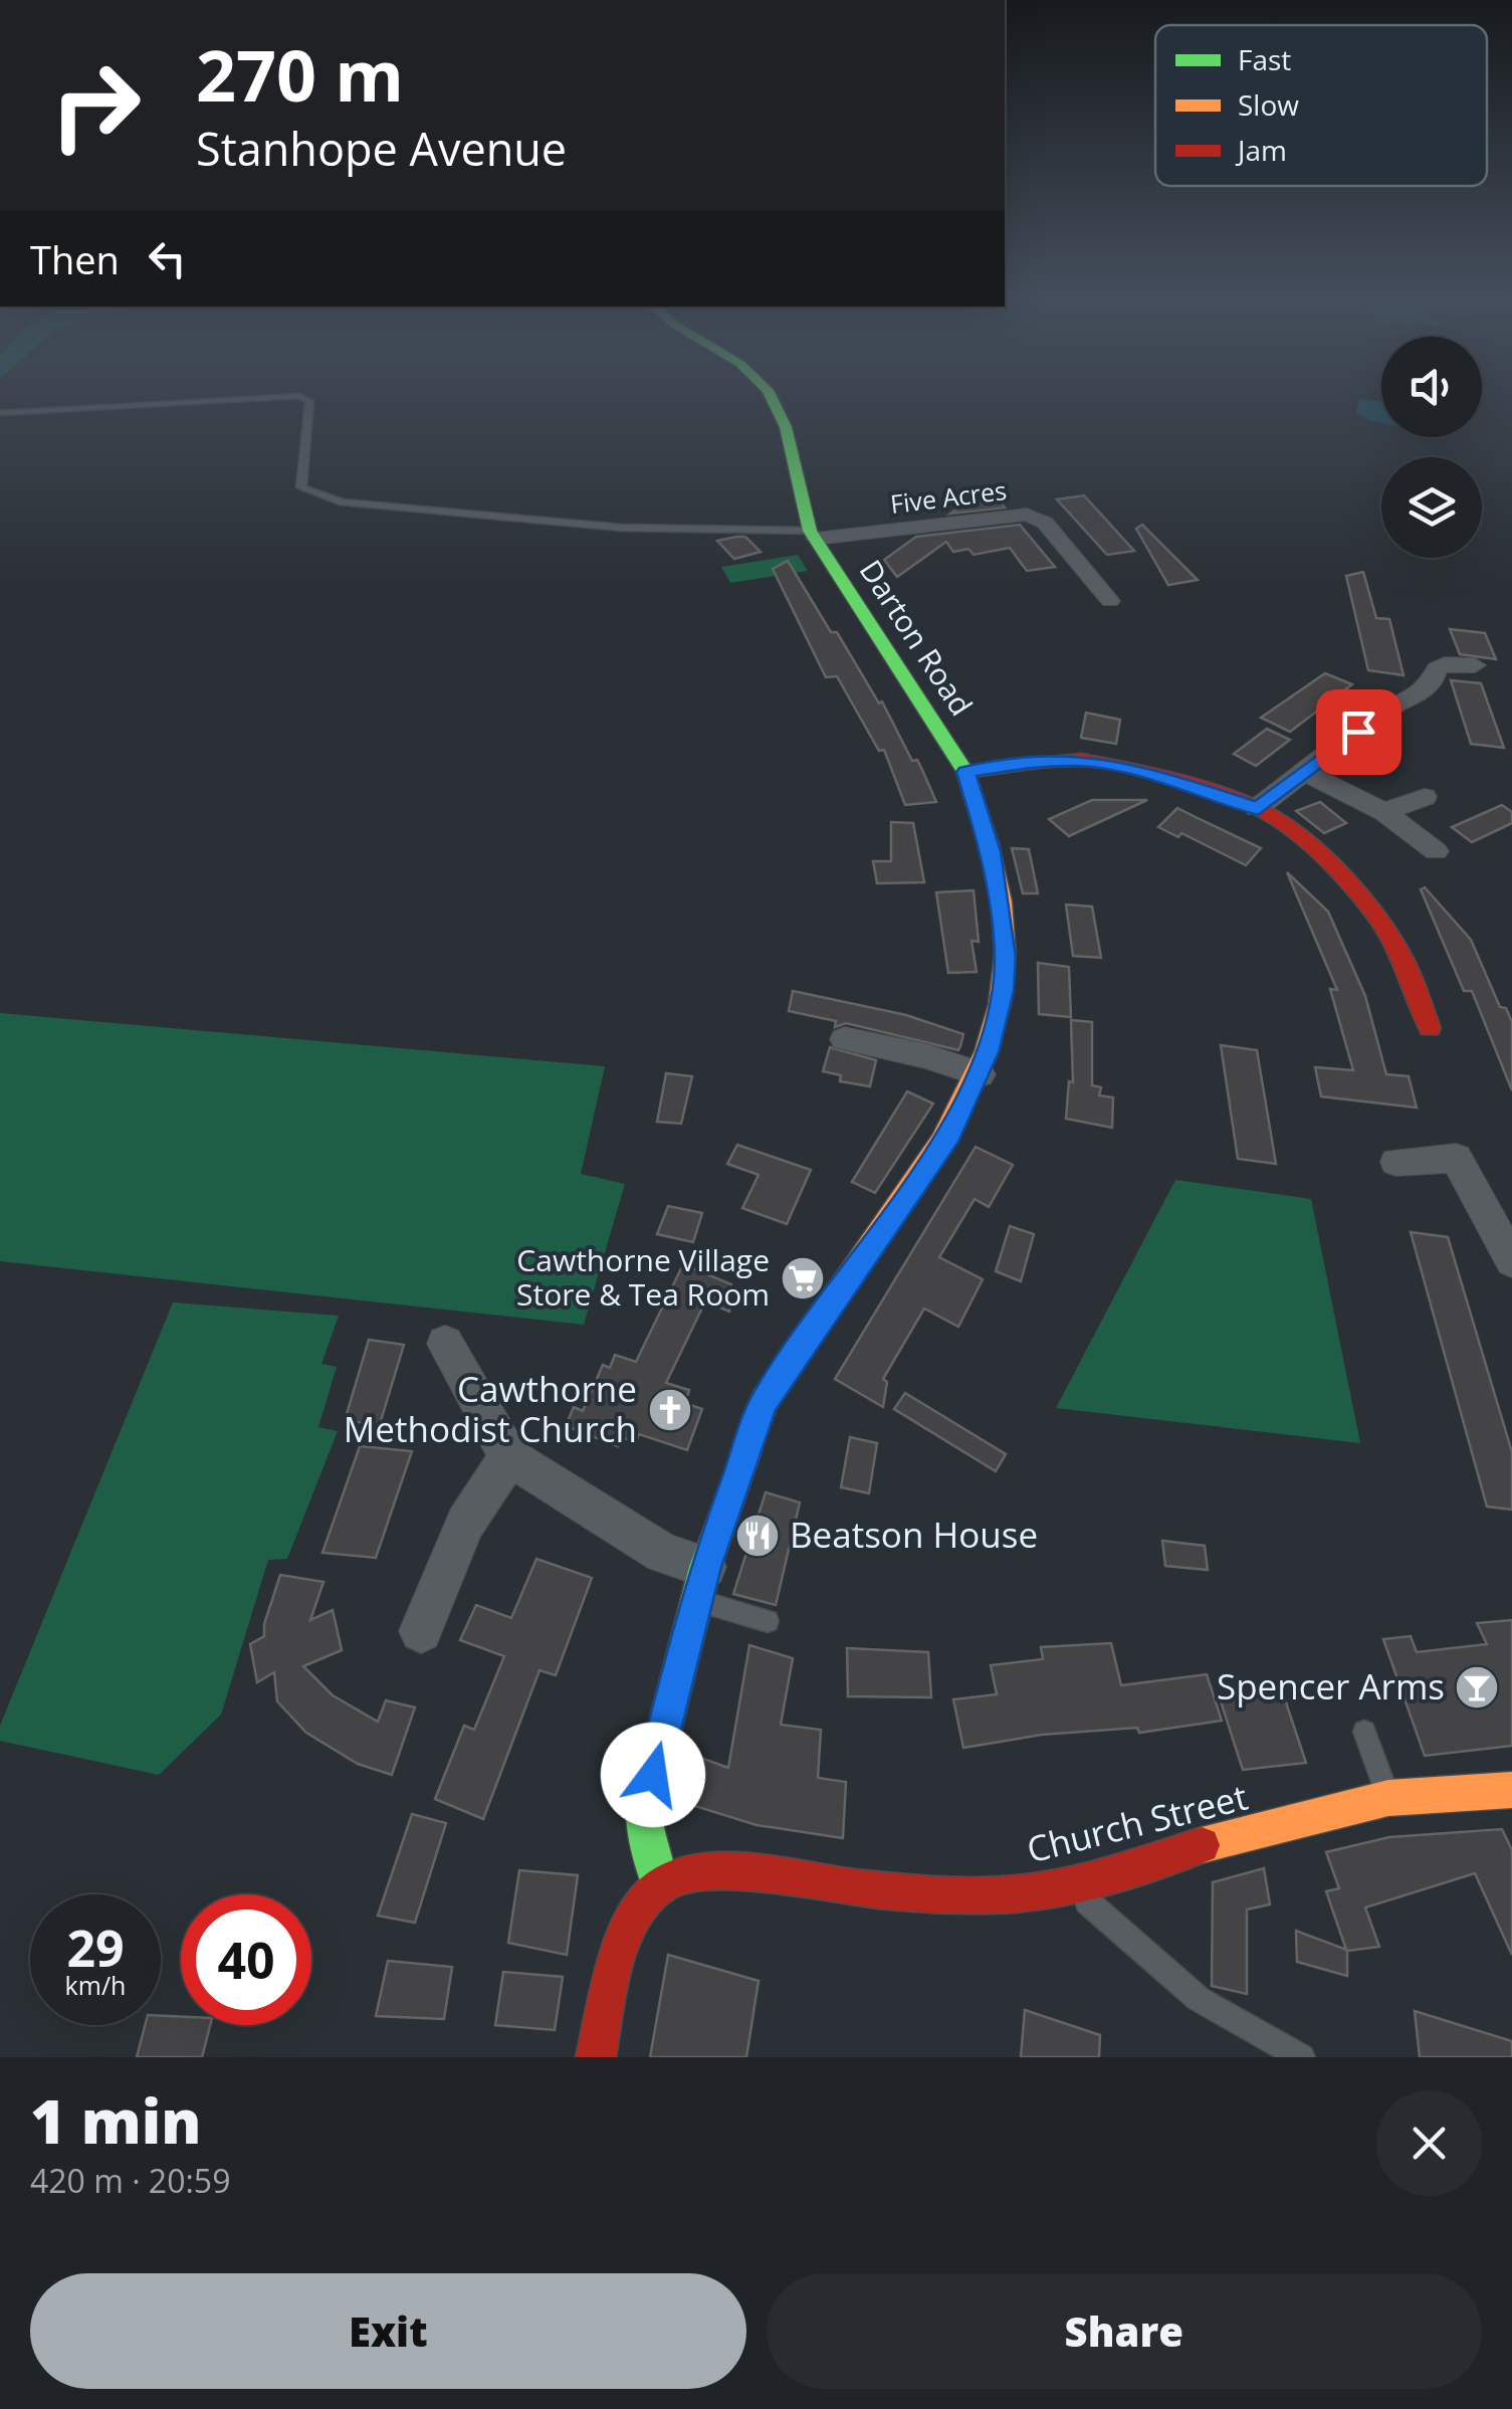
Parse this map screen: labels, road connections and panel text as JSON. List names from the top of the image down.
{
  "streets": {
    "street": ["Five Acres", "Darton Road", "Church Street"]
  },
  "crossings": [
    ["Five Acres", "Darton Road"],
    ["Darton Road", "Church Street"]
  ],
  "places": {
    "supermarket": ["Cawthorne Village Store & Tea Room"],
    "church": ["Cawthorne Methodist Church"],
    "restaurant": ["Beatson House"],
    "bar": ["Spencer Arms"]
  },
  "legend": ["Fast", "Slow", "Jam"],
  "page": {
    "turn": ["270 m", "Stanhope Avenue"],
    "then": "Then",
    "speed": "29 km/h",
    "limit": "40",
    "heading": ["1 min", "420 m · 20:59"],
    "buttons": ["Exit", "Share"]
  }
}
